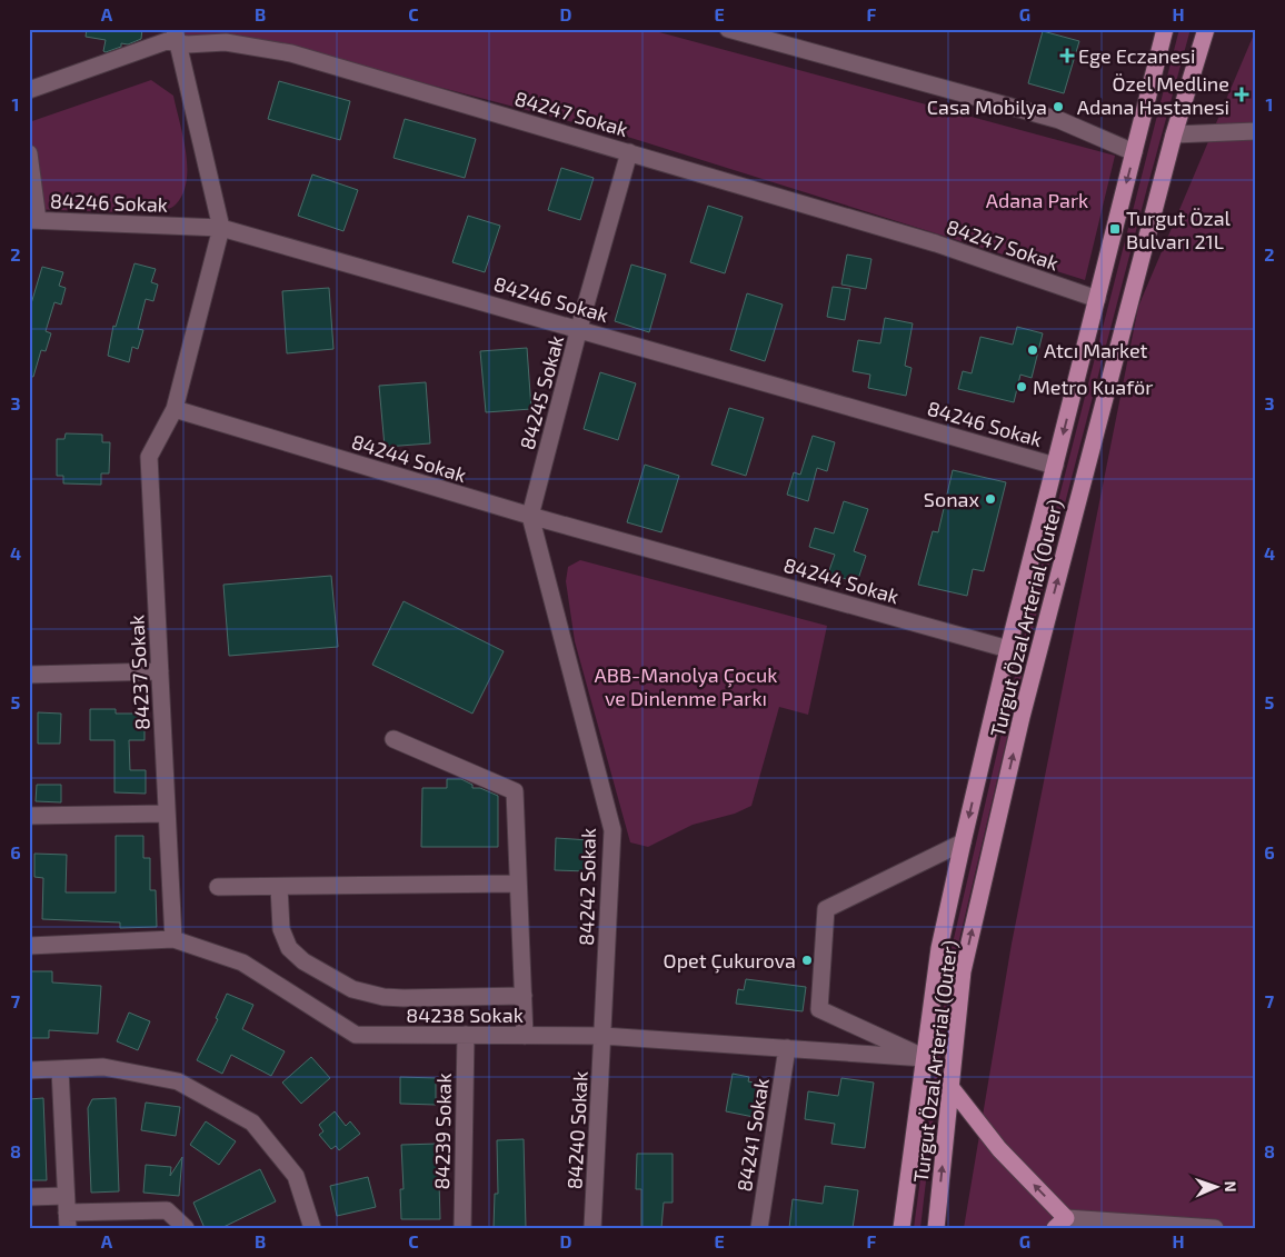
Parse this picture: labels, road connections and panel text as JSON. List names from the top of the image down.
{
  "streets": {
    "main road": ["Turgut Özal Arterial (Outer)"],
    "street": [
      "84247 Sokak",
      "84246 Sokak",
      "84245 Sokak",
      "84244 Sokak",
      "84237 Sokak",
      "84242 Sokak",
      "84238 Sokak",
      "84240 Sokak",
      "84239 Sokak",
      "84241 Sokak"
    ]
  },
  "crossings": [
    ["84247 Sokak", "84245 Sokak"],
    ["84247 Sokak", "Turgut Özal Arterial (Outer)"],
    ["84246 Sokak", "84245 Sokak"],
    ["84246 Sokak", "Turgut Özal Arterial (Outer)"],
    ["84245 Sokak", "84244 Sokak"],
    ["84245 Sokak", "84242 Sokak"],
    ["84244 Sokak", "Turgut Özal Arterial (Outer)"],
    ["84244 Sokak", "84237 Sokak"],
    ["84244 Sokak", "84242 Sokak"],
    ["Turgut Özal Arterial (Outer)", "84238 Sokak"],
    ["84237 Sokak", "84238 Sokak"],
    ["84242 Sokak", "84238 Sokak"],
    ["84242 Sokak", "84240 Sokak"],
    ["84238 Sokak", "84240 Sokak"],
    ["84238 Sokak", "84239 Sokak"],
    ["84238 Sokak", "84241 Sokak"]
  ],
  "parks": ["Adana Park", "ABB-Manolya Çocuk ve Dinlenme Parkı"],
  "places": {
    "health": ["Ege Eczanesi", "Özel Medline Adana Hastanesi"],
    "other": [
      "Casa Mobilya",
      "Atcı Market",
      "Metro Kuaför",
      "Sonax",
      "Opet Çukurova"
    ],
    "transit": ["Turgut Özal Bulvarı 21L"]
  },
  "north": "right",
  "grid": {
    "columns": [
      "A",
      "B",
      "C",
      "D",
      "E",
      "F",
      "G",
      "H"
    ],
    "rows": [
      "1",
      "2",
      "3",
      "4",
      "5",
      "6",
      "7",
      "8"
    ]
  }
}
